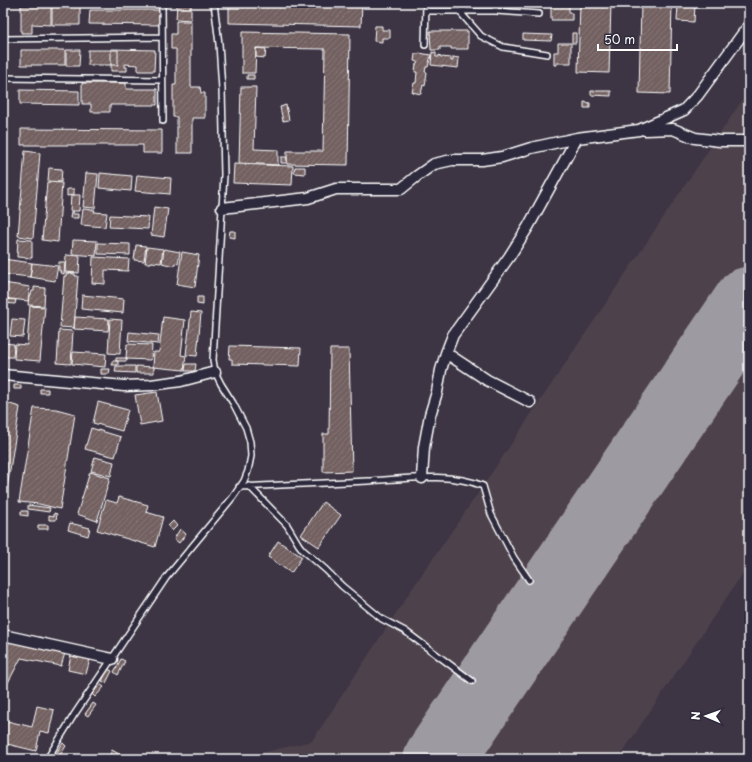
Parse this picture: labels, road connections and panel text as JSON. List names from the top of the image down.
{
  "scale_bar": "50 m",
  "north": "left"
}
